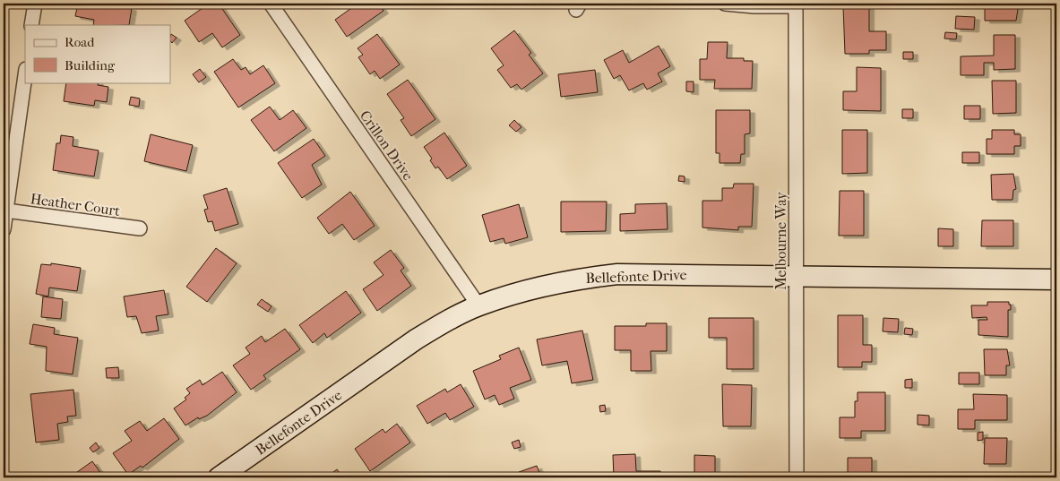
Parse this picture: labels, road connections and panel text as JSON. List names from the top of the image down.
{
  "streets": {
    "street": [
      "Crillon Drive",
      "Heather Court",
      "Melbourne Way",
      "Bellefonte Drive"
    ]
  },
  "crossings": [
    ["Crillon Drive", "Bellefonte Drive"],
    ["Melbourne Way", "Bellefonte Drive"]
  ],
  "legend": ["Road", "Building"]
}
